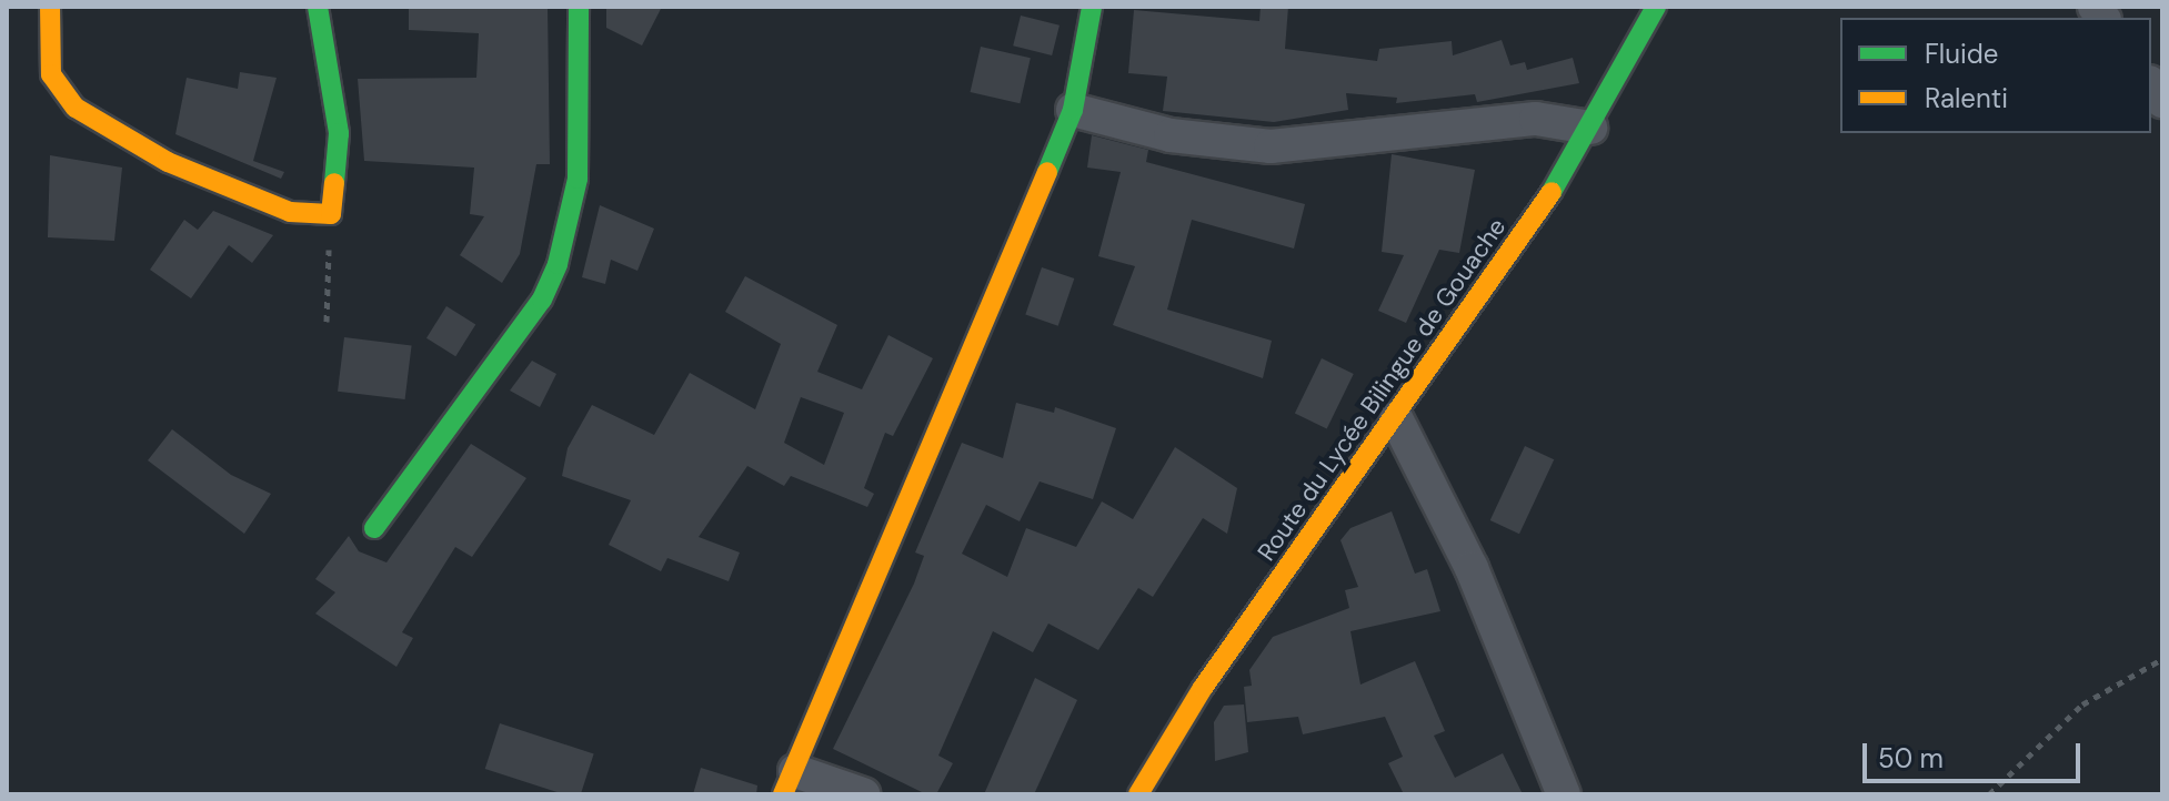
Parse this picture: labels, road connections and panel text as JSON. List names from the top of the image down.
{
  "streets": {
    "street": ["Route du Lycée Bilingue de Gouache"]
  },
  "legend": ["Fluide", "Ralenti"],
  "scale_bar": "50 m"
}
